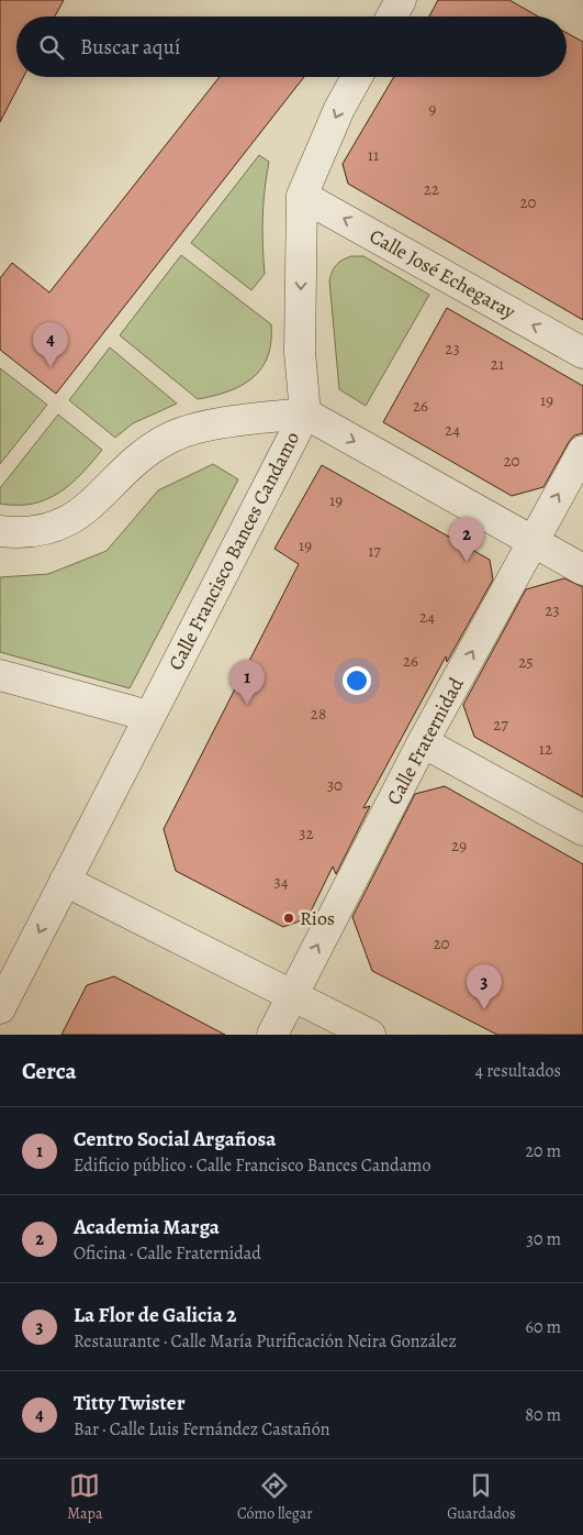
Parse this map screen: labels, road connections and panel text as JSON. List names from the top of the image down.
{
  "streets": {
    "street": ["Calle José Echegaray", "Calle Francisco Bances Candamo", "Calle Fraternidad"]
  },
  "crossings": [
    ["Calle José Echegaray", "Calle Francisco Bances Candamo"]
  ],
  "one_way": ["Calle Francisco Bances Candamo", "Calle Fraternidad"],
  "places": ["Rios"],
  "house_numbers": [
    "9",
    "11",
    "22",
    "20",
    "23",
    "21",
    "19",
    "26",
    "24",
    "20",
    "19",
    "19",
    "17",
    "23",
    "24",
    "26",
    "25",
    "28",
    "27",
    "12",
    "30",
    "32",
    "29",
    "34",
    "20"
  ],
  "page": {
    "search": "Buscar aquí",
    "pins": [
      "4",
      "2",
      "1",
      "3"
    ],
    "heading": ["Cerca", "4 resultados"],
    "list": [
      {
        "mark": "1",
        "name": "Centro Social Argañosa",
        "note": "Edificio público · Calle Francisco Bances Candamo",
        "value": "20 m"
      },
      {
        "mark": "2",
        "name": "Academia Marga",
        "note": "Oficina · Calle Fraternidad",
        "value": "30 m"
      },
      {
        "mark": "3",
        "name": "La Flor de Galicia 2",
        "note": "Restaurante · Calle María Purificación Neira González",
        "value": "60 m"
      },
      {
        "mark": "4",
        "name": "Titty Twister",
        "note": "Bar · Calle Luis Fernández Castañón",
        "value": "80 m"
      }
    ],
    "nav": ["Mapa", "Cómo llegar", "Guardados"]
  }
}
